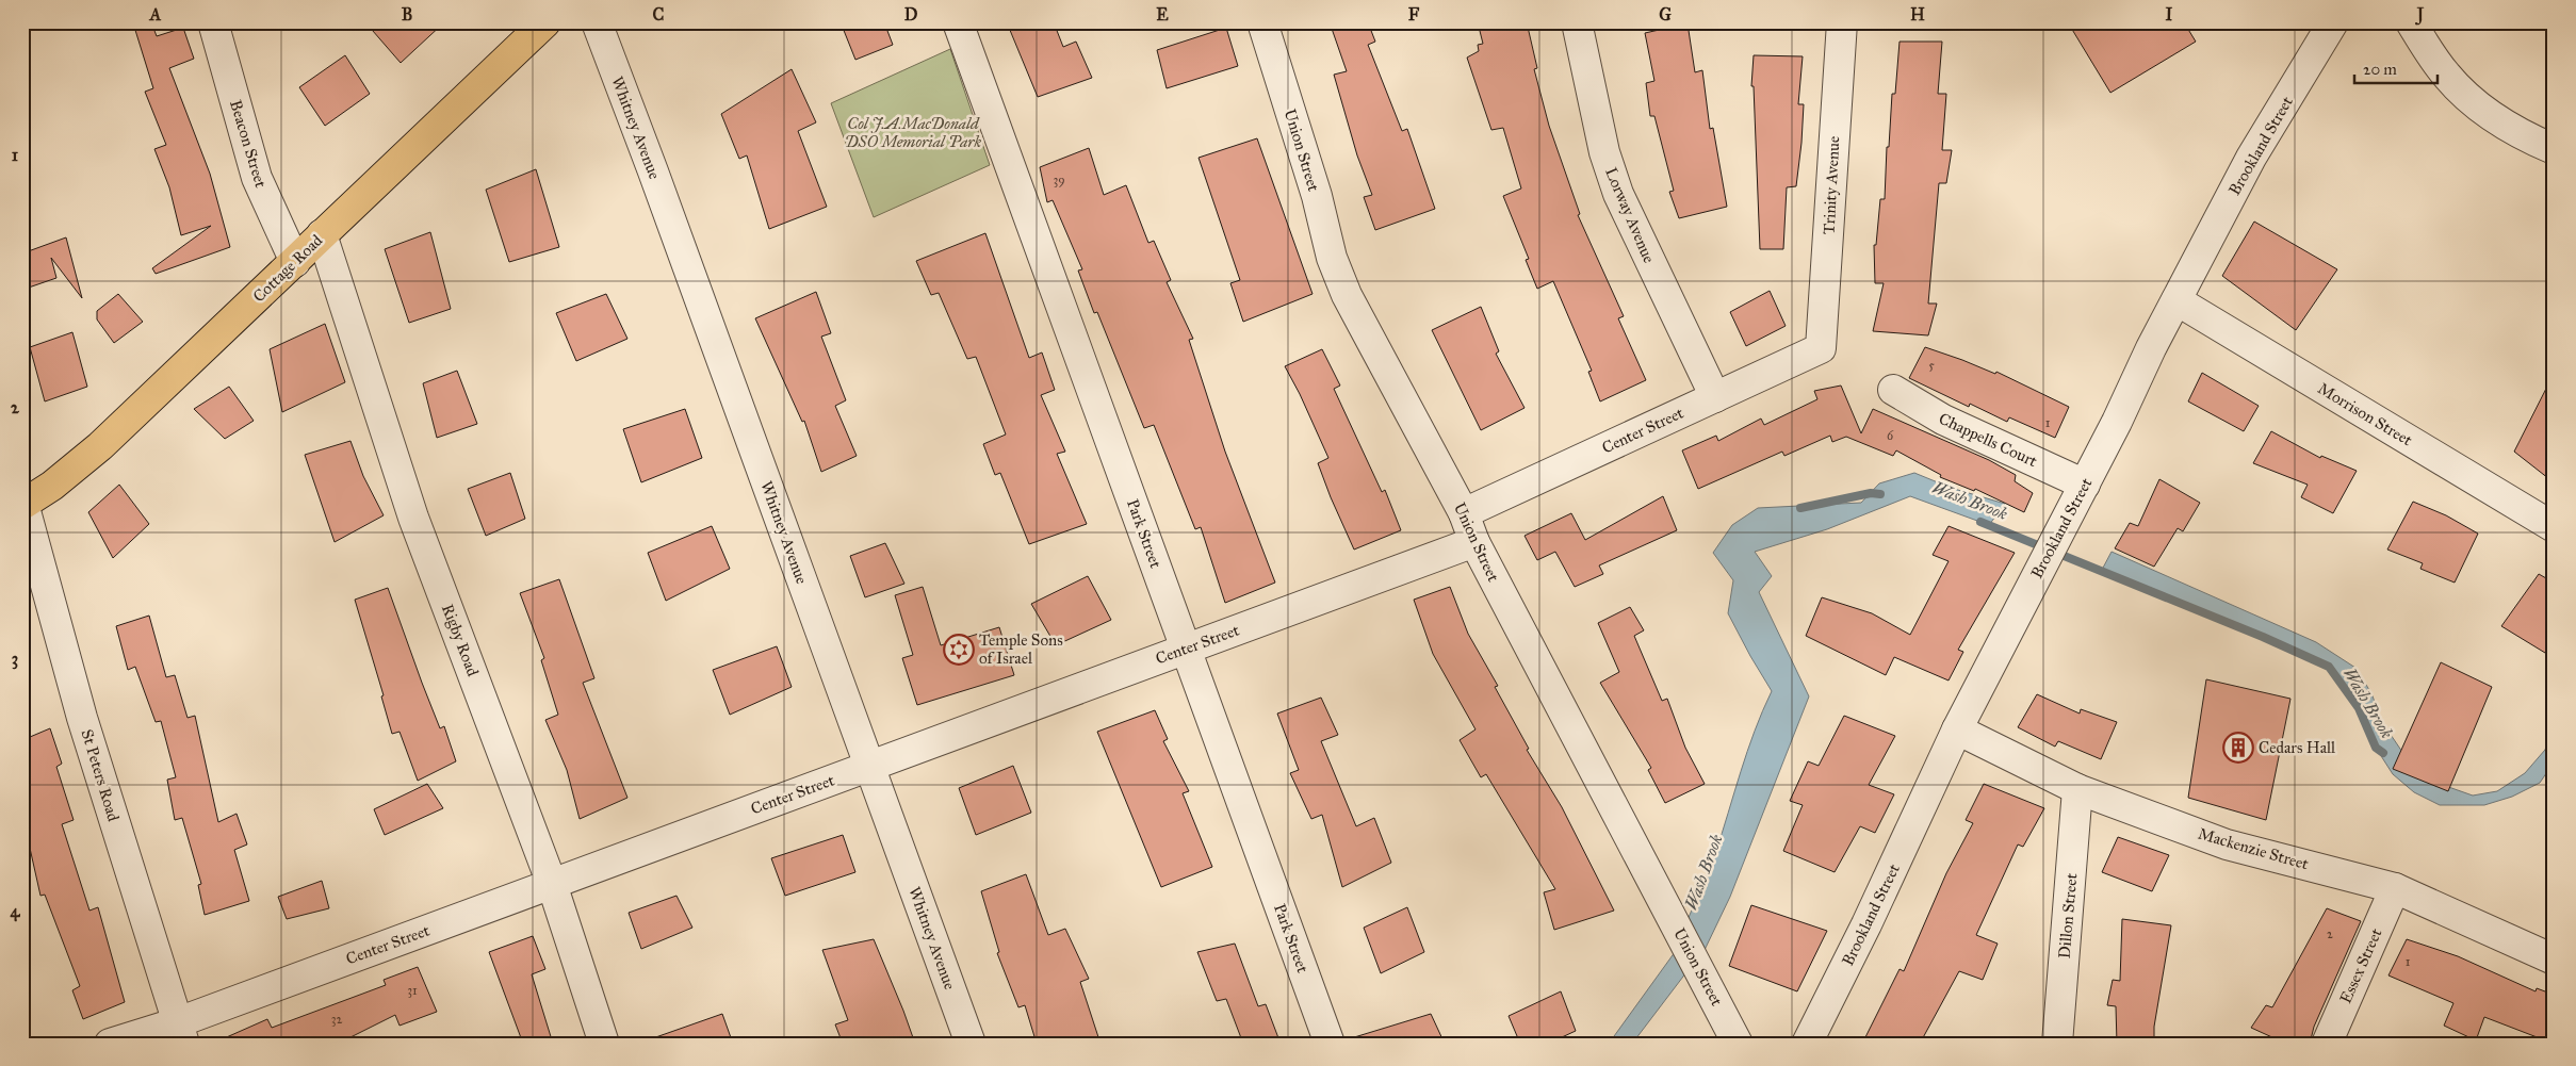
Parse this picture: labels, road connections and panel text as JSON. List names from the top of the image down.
{
  "streets": {
    "main road": ["Cottage Road"],
    "street": [
      "Whitney Avenue",
      "Beacon Street",
      "Brookland Street",
      "Union Street",
      "Trinity Avenue",
      "Lorway Avenue",
      "Morrison Street",
      "Center Street",
      "Chappells Court",
      "Park Street",
      "Rigby Road",
      "St Peters Road",
      "Mackenzie Street",
      "Dillon Street",
      "Essex Street"
    ]
  },
  "crossings": [
    ["Whitney Avenue", "Center Street"],
    ["Beacon Street", "Cottage Road"],
    ["Brookland Street", "Morrison Street"],
    ["Brookland Street", "Chappells Court"],
    ["Brookland Street", "Mackenzie Street"],
    ["Union Street", "Center Street"],
    ["Trinity Avenue", "Center Street"],
    ["Lorway Avenue", "Center Street"],
    ["Cottage Road", "Rigby Road"],
    ["Cottage Road", "St Peters Road"],
    ["Center Street", "Park Street"],
    ["Center Street", "Rigby Road"],
    ["Center Street", "St Peters Road"],
    ["Mackenzie Street", "Dillon Street"],
    ["Mackenzie Street", "Essex Street"]
  ],
  "water": ["Wash Brook"],
  "parks": ["Col J.A.MacDonald DSO Memorial Park"],
  "places": {
    "synagogue": ["Temple Sons of Israel"],
    "building": ["Cedars Hall"]
  },
  "house_numbers": [
    "39",
    "5",
    "1",
    "6",
    "2",
    "1",
    "31",
    "32"
  ],
  "scale_bar": "20 m",
  "grid": {
    "columns": [
      "A",
      "B",
      "C",
      "D",
      "E",
      "F",
      "G",
      "H",
      "I",
      "J"
    ],
    "rows": [
      "1",
      "2",
      "3",
      "4"
    ]
  }
}
